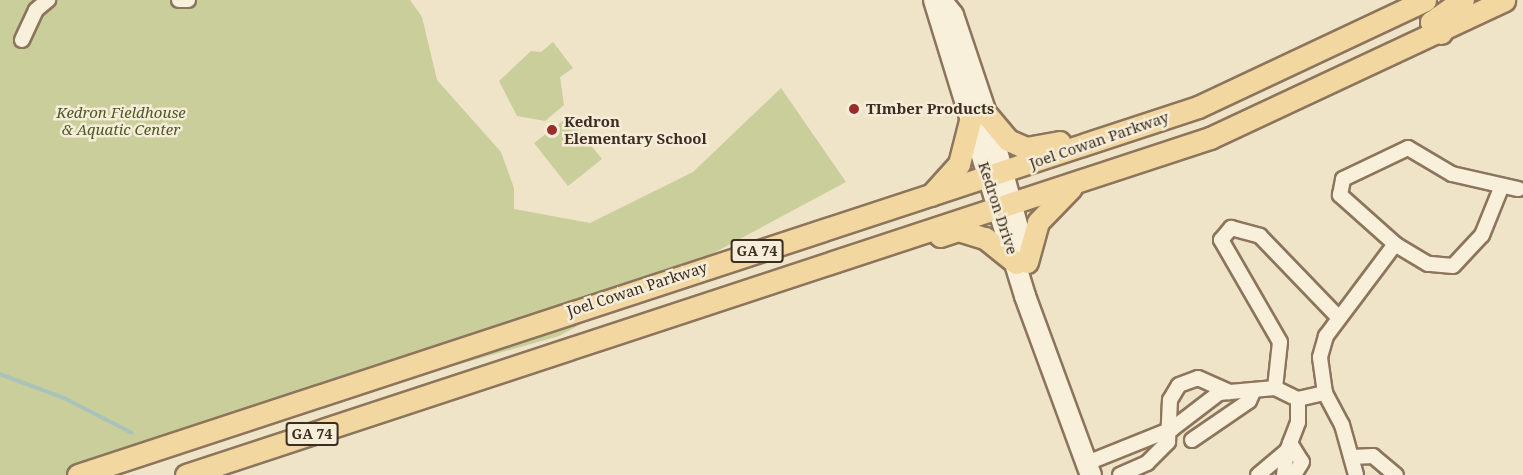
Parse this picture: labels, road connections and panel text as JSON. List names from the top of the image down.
{
  "streets": {
    "main road": ["Joel Cowan Parkway", "GA 74"],
    "street": ["Kedron Drive"]
  },
  "crossings": [
    ["Joel Cowan Parkway", "Kedron Drive"]
  ],
  "parks": ["Kedron Fieldhouse & Aquatic Center"],
  "places": ["TImber Products", "Kedron Elementary School"]
}
